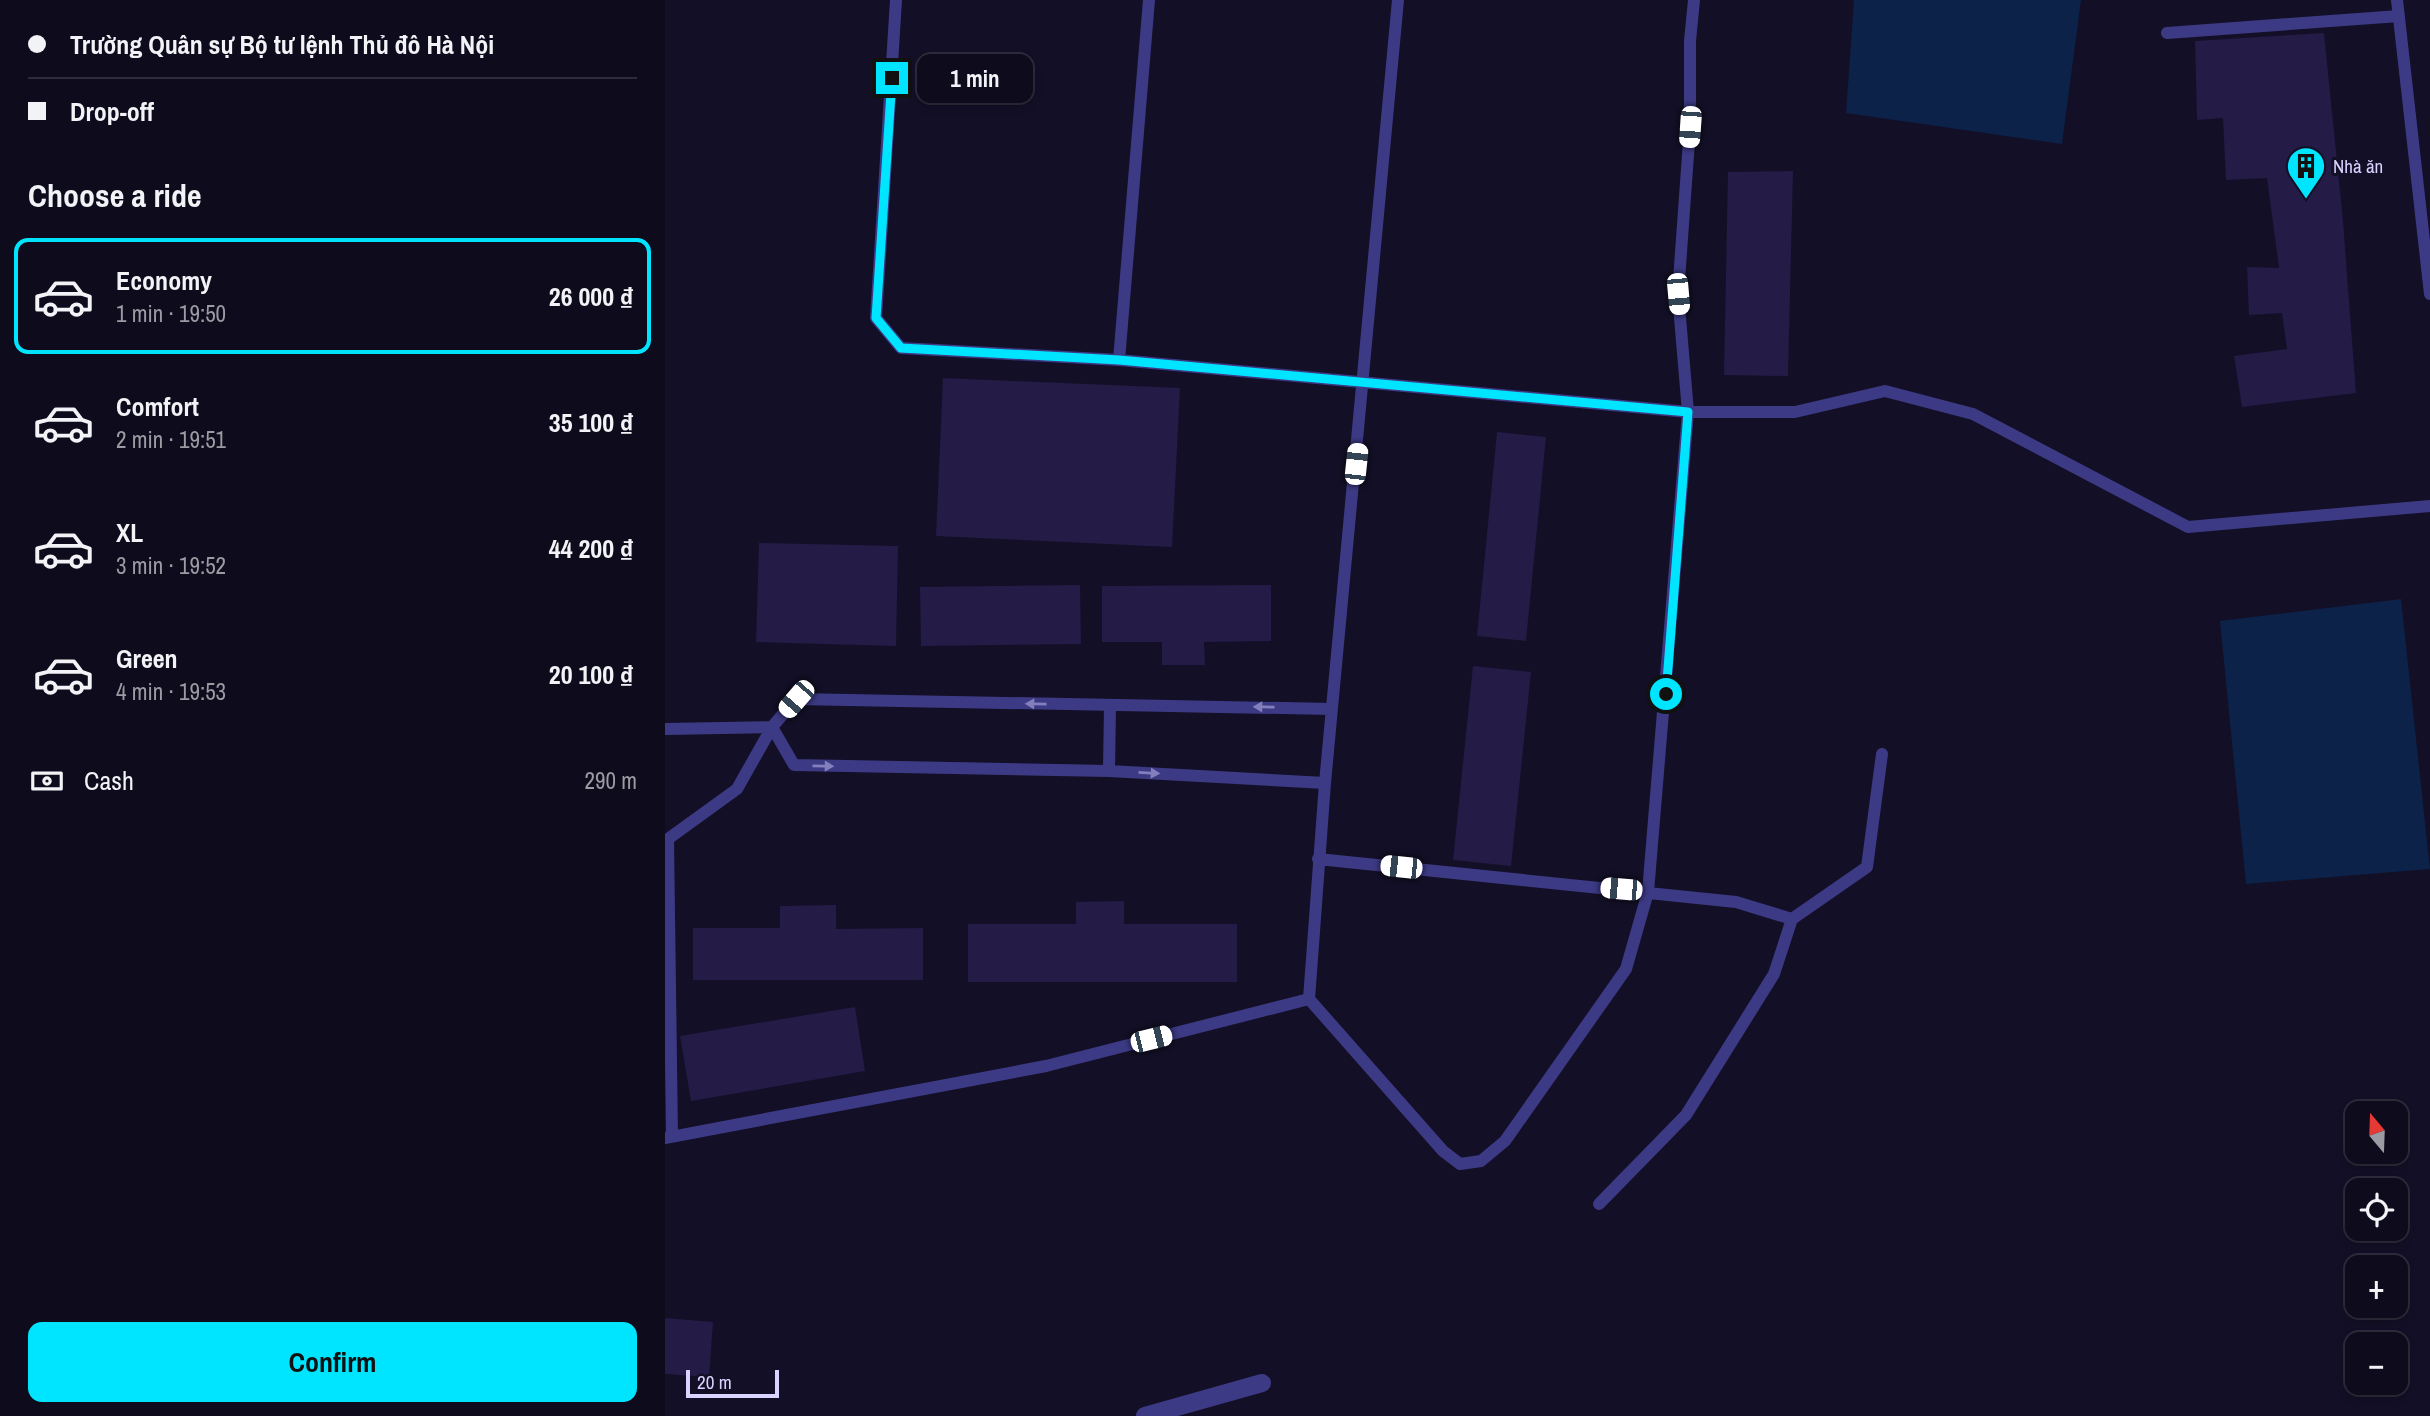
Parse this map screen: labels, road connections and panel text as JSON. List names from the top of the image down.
{
  "places": {
    "building": ["Nhà ăn"]
  },
  "scale_bar": "20 m",
  "north": "top",
  "page": {
    "banner": ["Trường Quân sự Bộ tư lệnh Thủ đô Hà Nội", "Drop-off"],
    "bubble": "1 min",
    "heading": "Choose a ride",
    "list": [
      {
        "name": "Economy",
        "note": "1 min · 19:50",
        "value": "26 000 ₫"
      },
      {
        "name": "Comfort",
        "note": "2 min · 19:51",
        "value": "35 100 ₫"
      },
      {
        "name": "XL",
        "note": "3 min · 19:52",
        "value": "44 200 ₫"
      },
      {
        "name": "Green",
        "note": "4 min · 19:53",
        "value": "20 100 ₫"
      }
    ],
    "pay": ["Cash", "290 m"],
    "map_buttons": ["+", "−"],
    "buttons": "Confirm",
    "scale": "20 m"
  }
}
